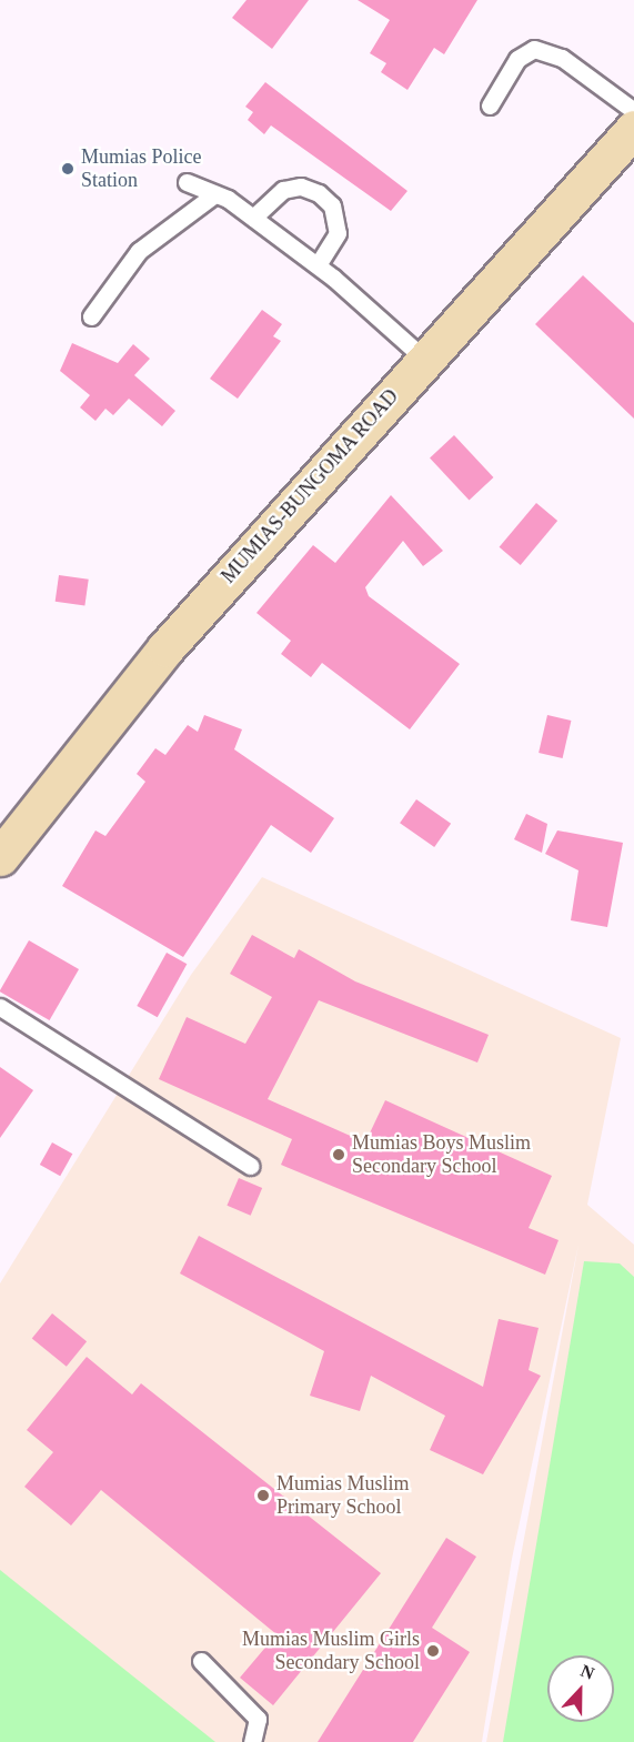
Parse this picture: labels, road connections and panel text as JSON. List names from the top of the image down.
{
  "streets": {
    "street": ["MUMIAS-BUNGOMA ROAD"]
  },
  "places": [
    "Mumias Police Station",
    "Mumias Boys Muslim Secondary School",
    "Mumias Muslim Primary School",
    "Mumias Muslim Girls Secondary School"
  ],
  "north": "top"
}
